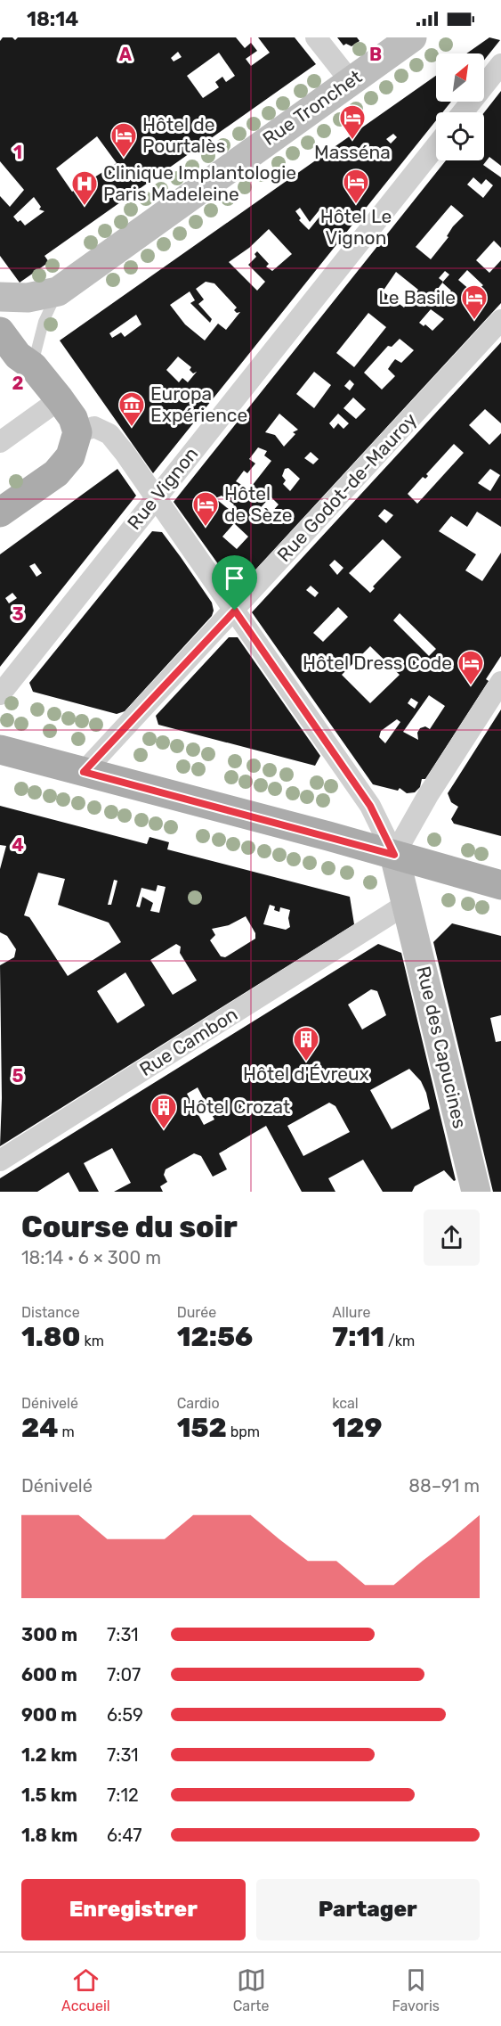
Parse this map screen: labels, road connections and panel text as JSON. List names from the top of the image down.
{
  "streets": {
    "main road": ["Rue Tronchet", "Rue des Capucines"],
    "street": ["Rue Godot-de-Mauroy", "Rue Vignon", "Rue Cambon"]
  },
  "crossings": [
    ["Rue Cambon", "Rue des Capucines"]
  ],
  "places": {
    "hotel": [
      "Masséna",
      "Hôtel de Pourtalès",
      "Hôtel Le Vignon",
      "Le Basile",
      "Hôtel de Sèze",
      "Hôtel Dress Code"
    ],
    "hospital": ["Clinique Implantologie Paris Madeleine"],
    "museum": ["Europa Expérience"],
    "building": ["Hôtel d'Évreux", "Hôtel Crozat"]
  },
  "north": "top right",
  "page": {
    "status": "18:14",
    "heading": ["Course du soir", "18:14 · 6 × 300 m"],
    "stats": [
      ["Distance", "1.80 km"],
      ["Durée", "12:56"],
      ["Allure", "7:11 /km"],
      ["Dénivelé", "24 m"],
      ["Cardio", "152 bpm"],
      ["kcal", "129"]
    ],
    "chart": ["Dénivelé", "88–91 m"],
    "list": [
      {
        "name": "300 m",
        "note": "7:31"
      },
      {
        "name": "600 m",
        "note": "7:07"
      },
      {
        "name": "900 m",
        "note": "6:59"
      },
      {
        "name": "1.2 km",
        "note": "7:31"
      },
      {
        "name": "1.5 km",
        "note": "7:12"
      },
      {
        "name": "1.8 km",
        "note": "6:47"
      }
    ],
    "buttons": ["Enregistrer", "Partager"],
    "tabs": ["Accueil", "Carte", "Favoris"]
  },
  "grid": {
    "columns": ["A", "B"],
    "rows": [
      "1",
      "2",
      "3",
      "4",
      "5"
    ]
  }
}
